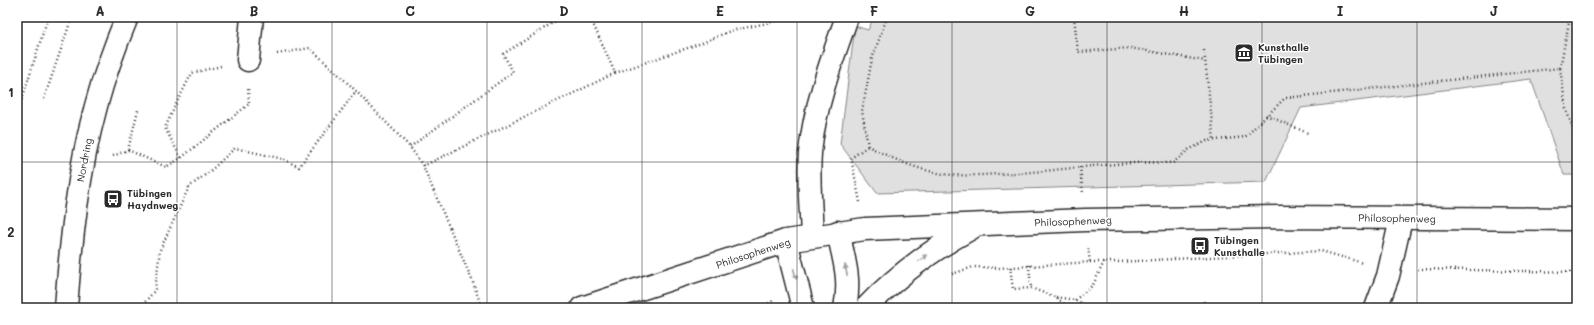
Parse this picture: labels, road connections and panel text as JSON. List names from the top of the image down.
{
  "streets": {
    "street": ["Nordring", "Philosophenweg"]
  },
  "places": {
    "museum": ["Kunsthalle Tübingen"],
    "bus stop": ["Tübingen Haydnweg", "Tübingen Kunsthalle"]
  },
  "grid": {
    "columns": [
      "A",
      "B",
      "C",
      "D",
      "E",
      "F",
      "G",
      "H",
      "I",
      "J"
    ],
    "rows": ["1", "2"]
  }
}
